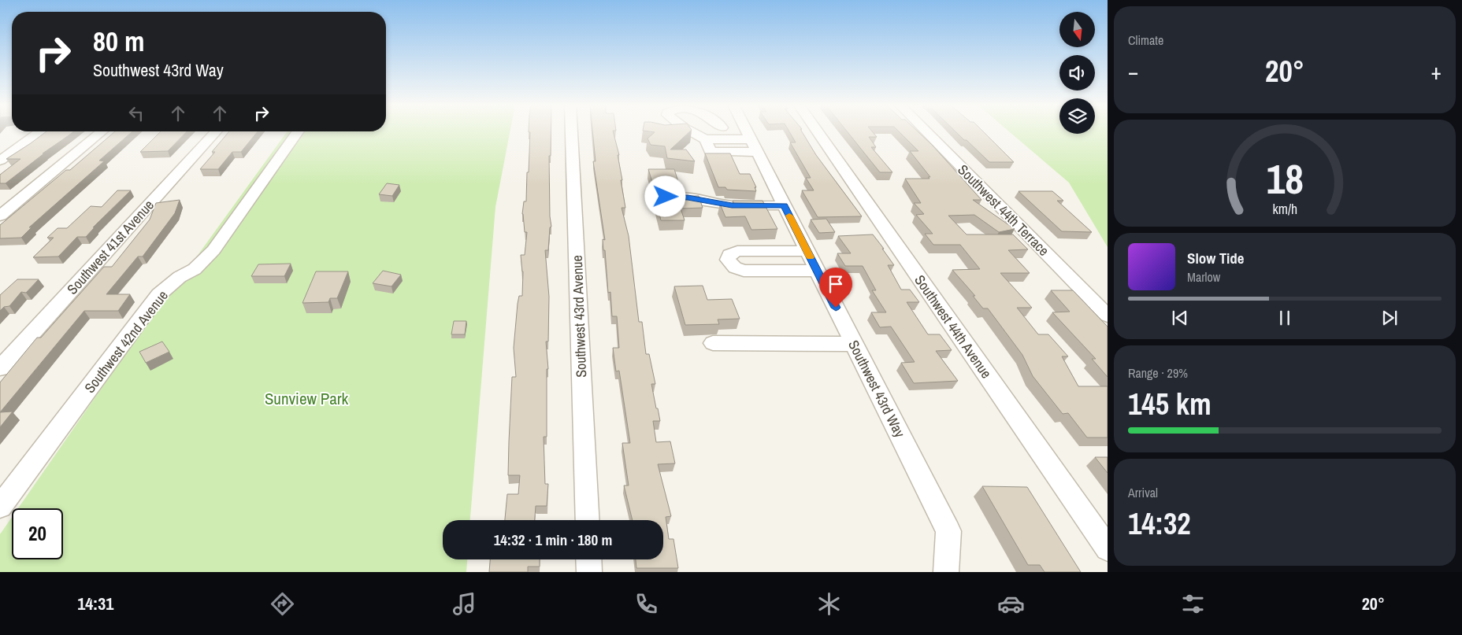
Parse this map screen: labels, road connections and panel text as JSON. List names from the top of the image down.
{
  "streets": {
    "street": [
      "Southwest 44th Terrace",
      "Southwest 41st Avenue",
      "Southwest 43rd Avenue",
      "Southwest 44th Avenue",
      "Southwest 42nd Avenue",
      "Southwest 43rd Way"
    ]
  },
  "parks": ["Sunview Park"],
  "north": "bottom",
  "page": {
    "tile": [
      "Climate",
      ["Range · 29%", "145 km"],
      ["Arrival", "14:32"]
    ],
    "turn": ["80 m", "Southwest 43rd Way"],
    "heat": ["−", "20°", "+"],
    "song": ["Slow Tide", "Marlow"],
    "limit": "20",
    "trip": "14:32 · 1 min · 180 m",
    "tabs": ["14:31", "20°"],
    "gauge": ["18", "km/h"]
  }
}
